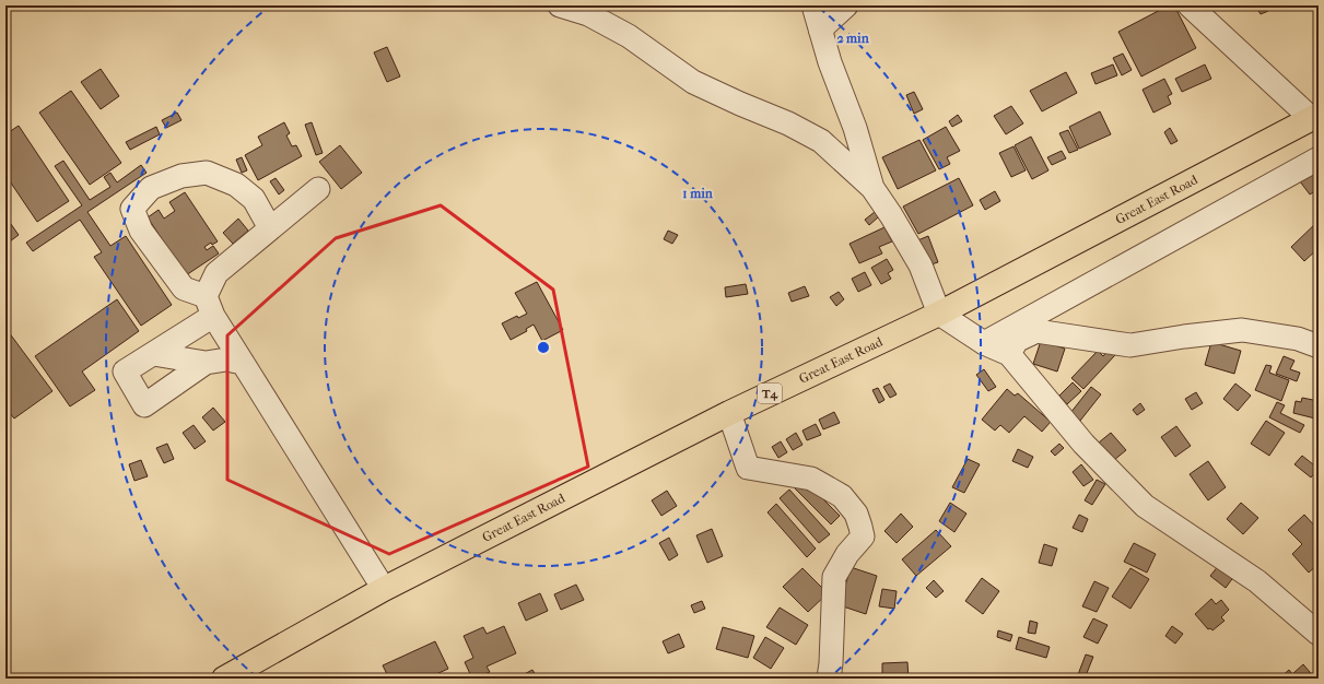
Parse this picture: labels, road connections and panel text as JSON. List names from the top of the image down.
{
  "streets": {
    "highway": ["Great East Road", "T4"]
  },
  "rings": ["2 min", "1 min"]
}
